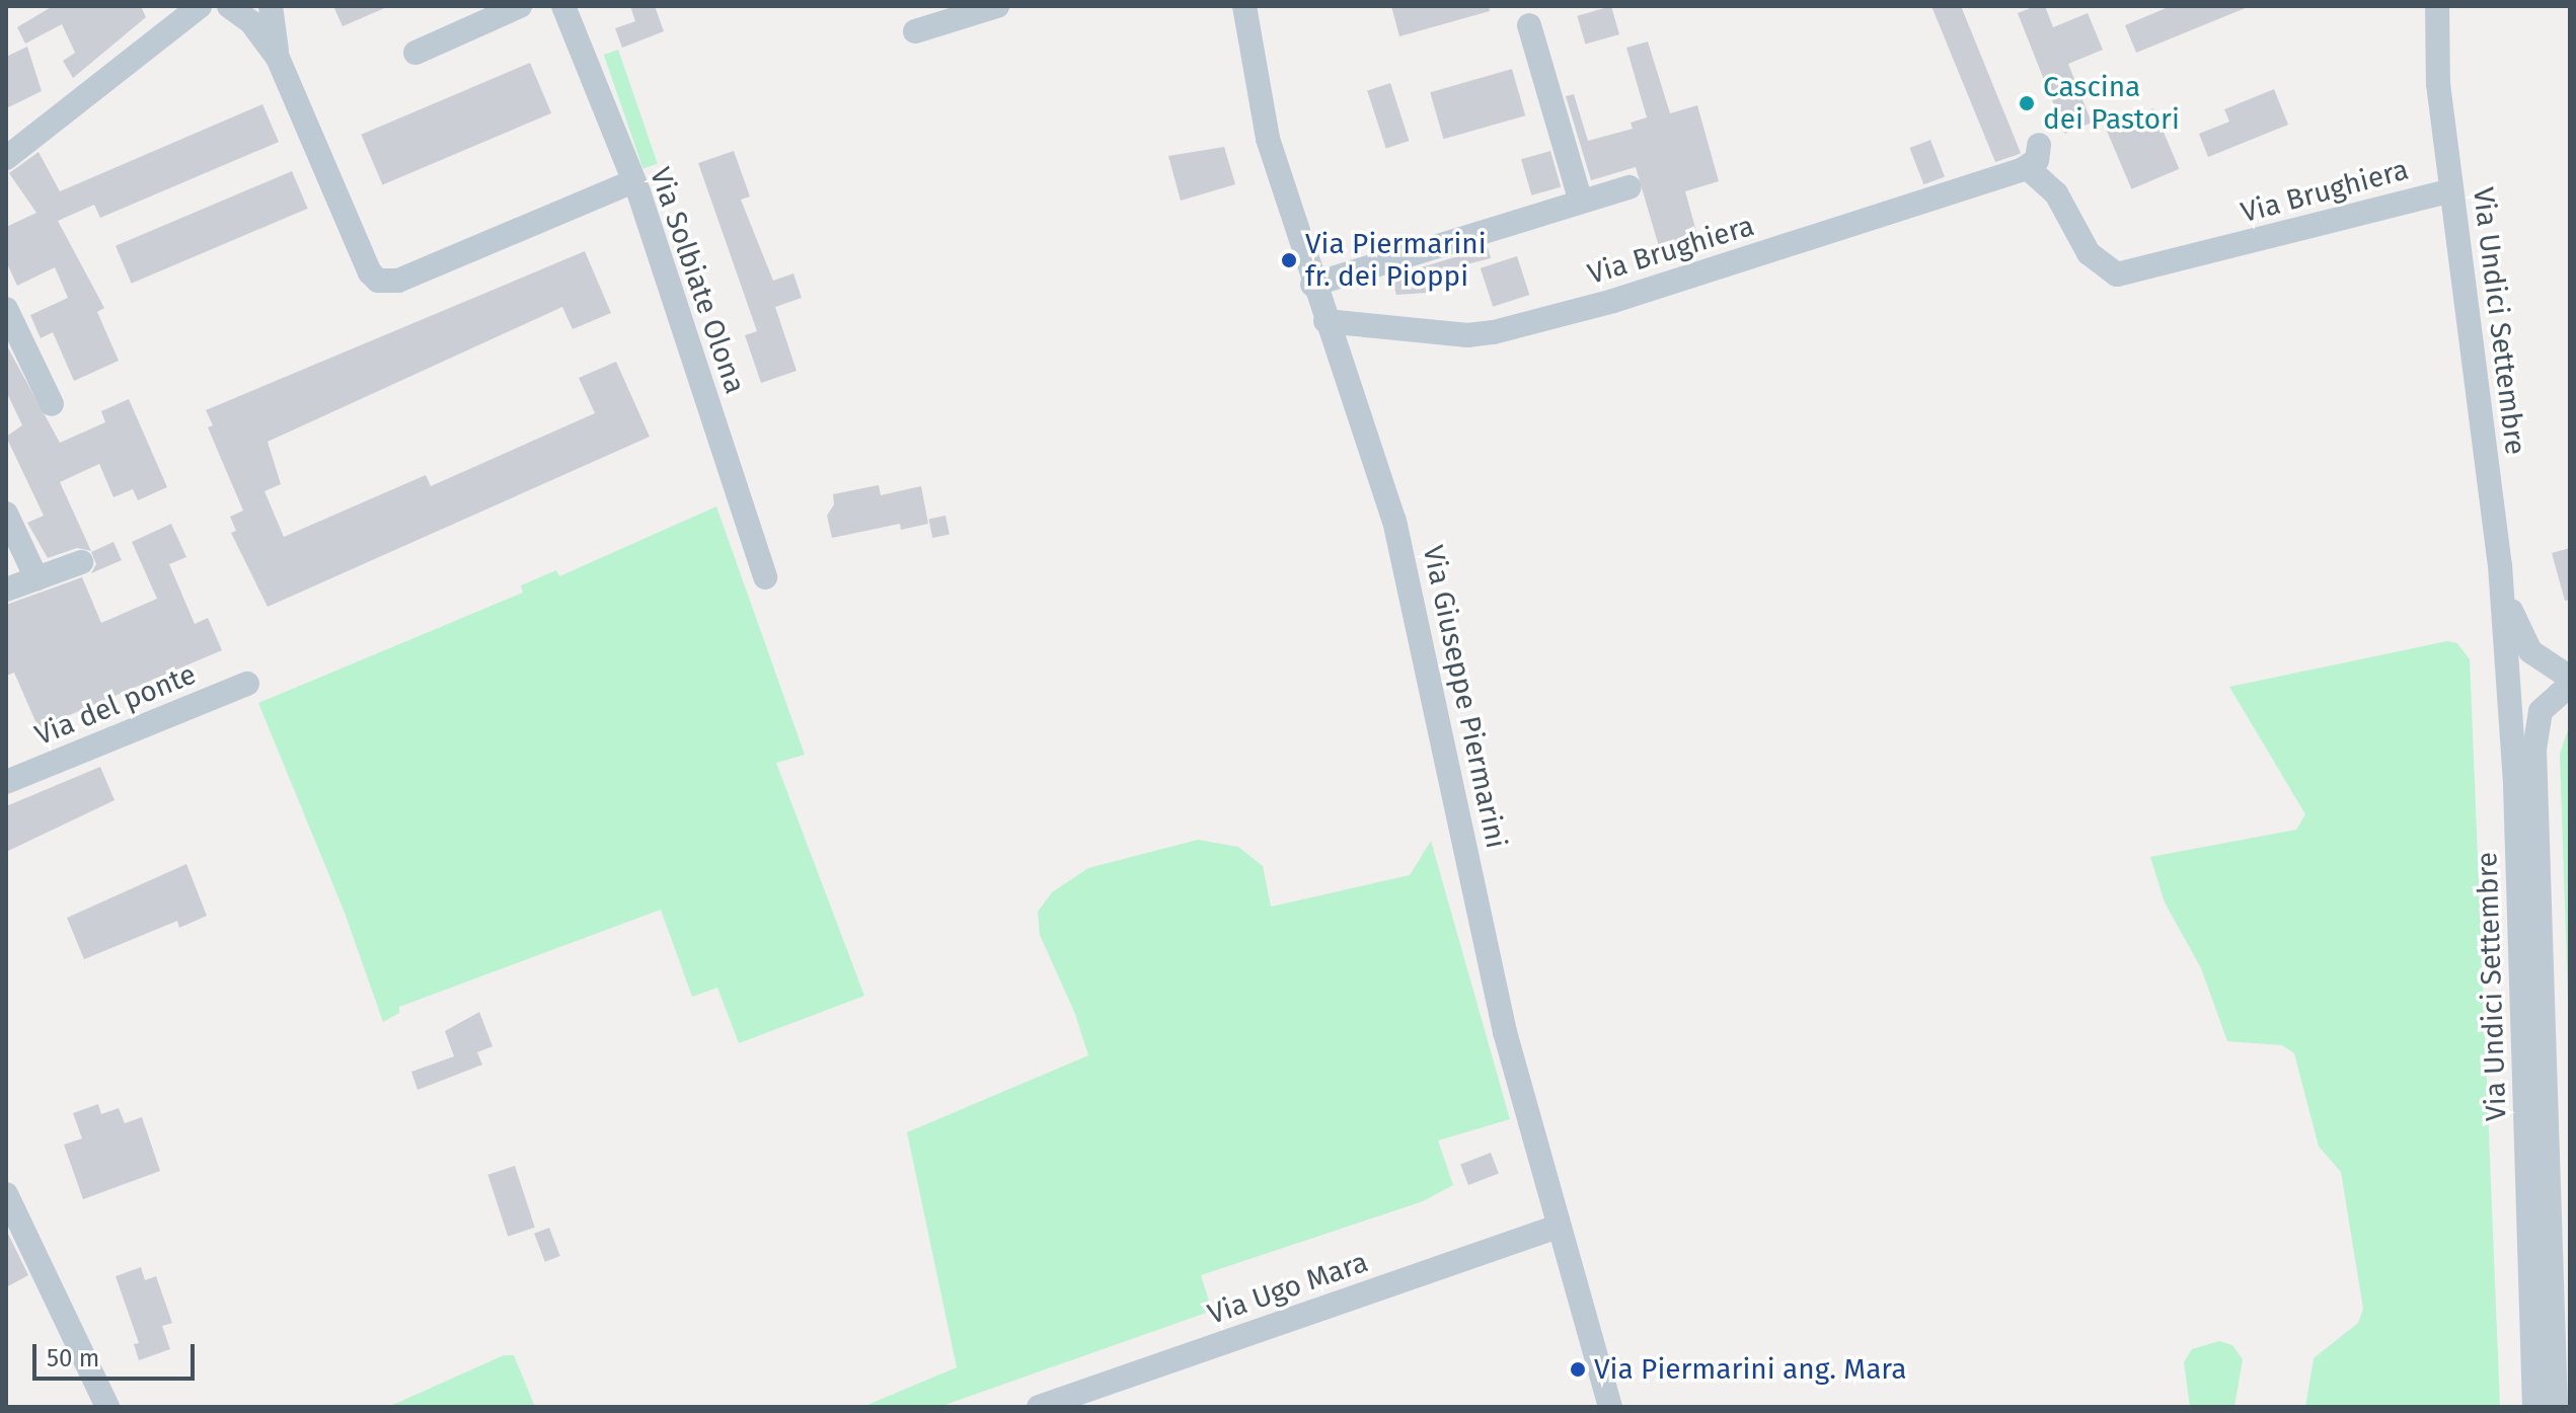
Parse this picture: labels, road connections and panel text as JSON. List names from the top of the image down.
{
  "streets": {
    "street": [
      "Via Brughiera",
      "Via Solbiate Olona",
      "Via Undici Settembre",
      "Via Giuseppe Piermarini",
      "Via del ponte",
      "Via Ugo Mara"
    ]
  },
  "crossings": [
    ["Via Brughiera", "Via Undici Settembre"],
    ["Via Brughiera", "Via Giuseppe Piermarini"],
    ["Via Giuseppe Piermarini", "Via Ugo Mara"]
  ],
  "places": ["Cascina dei Pastori", "Via Piermarini fr. dei Pioppi", "Via Piermarini ang. Mara"],
  "scale_bar": "50 m"
}
